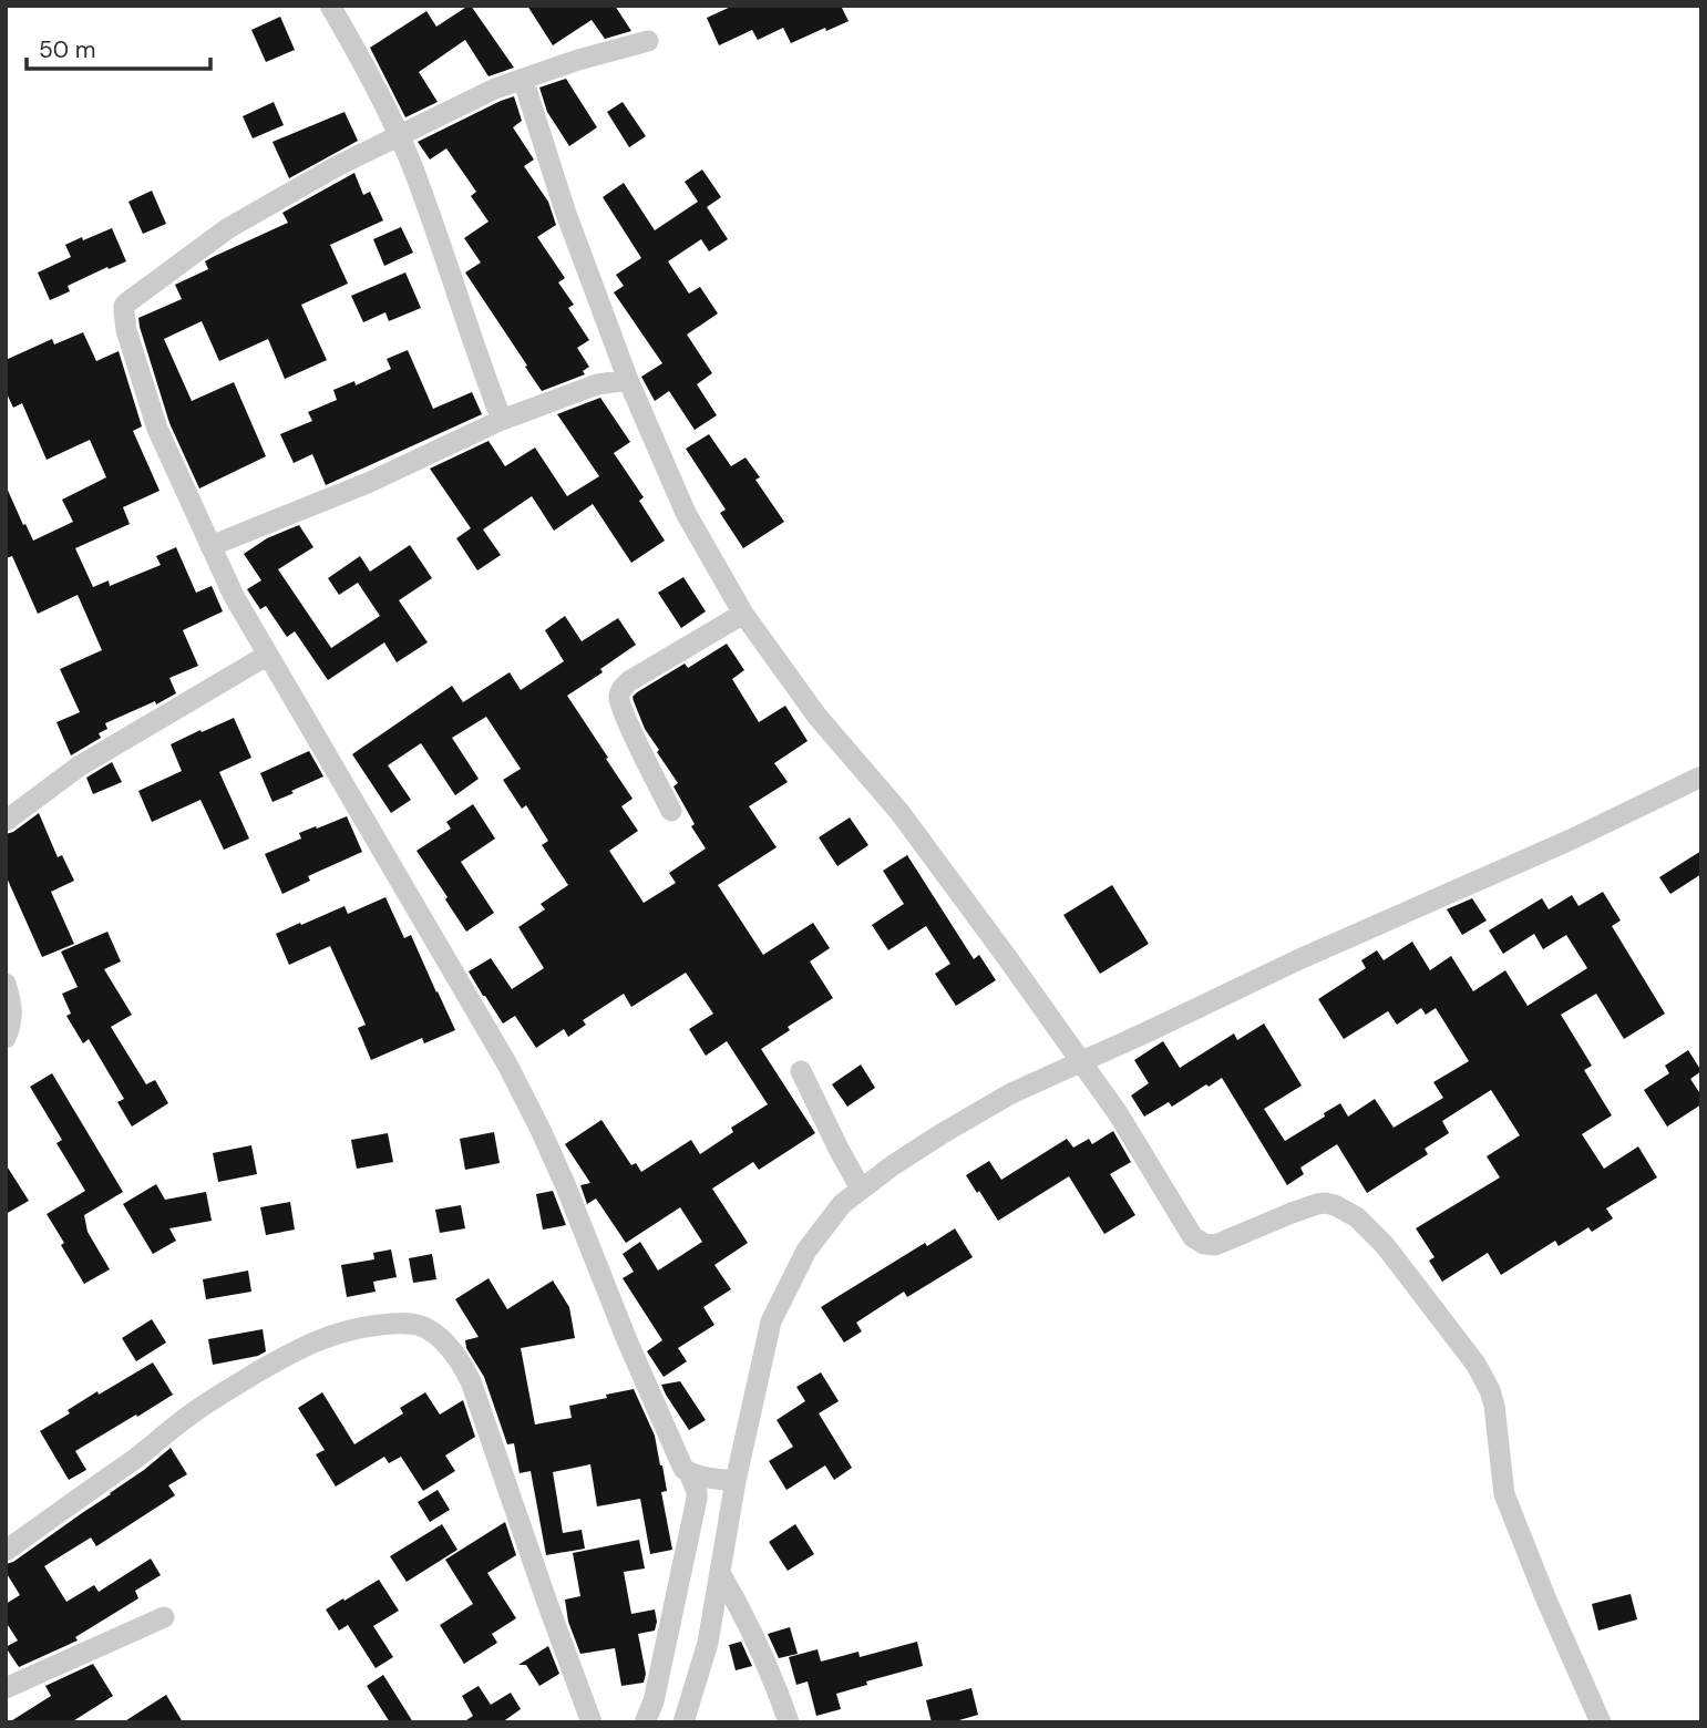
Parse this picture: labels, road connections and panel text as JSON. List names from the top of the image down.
{
  "scale_bar": "50 m"
}
